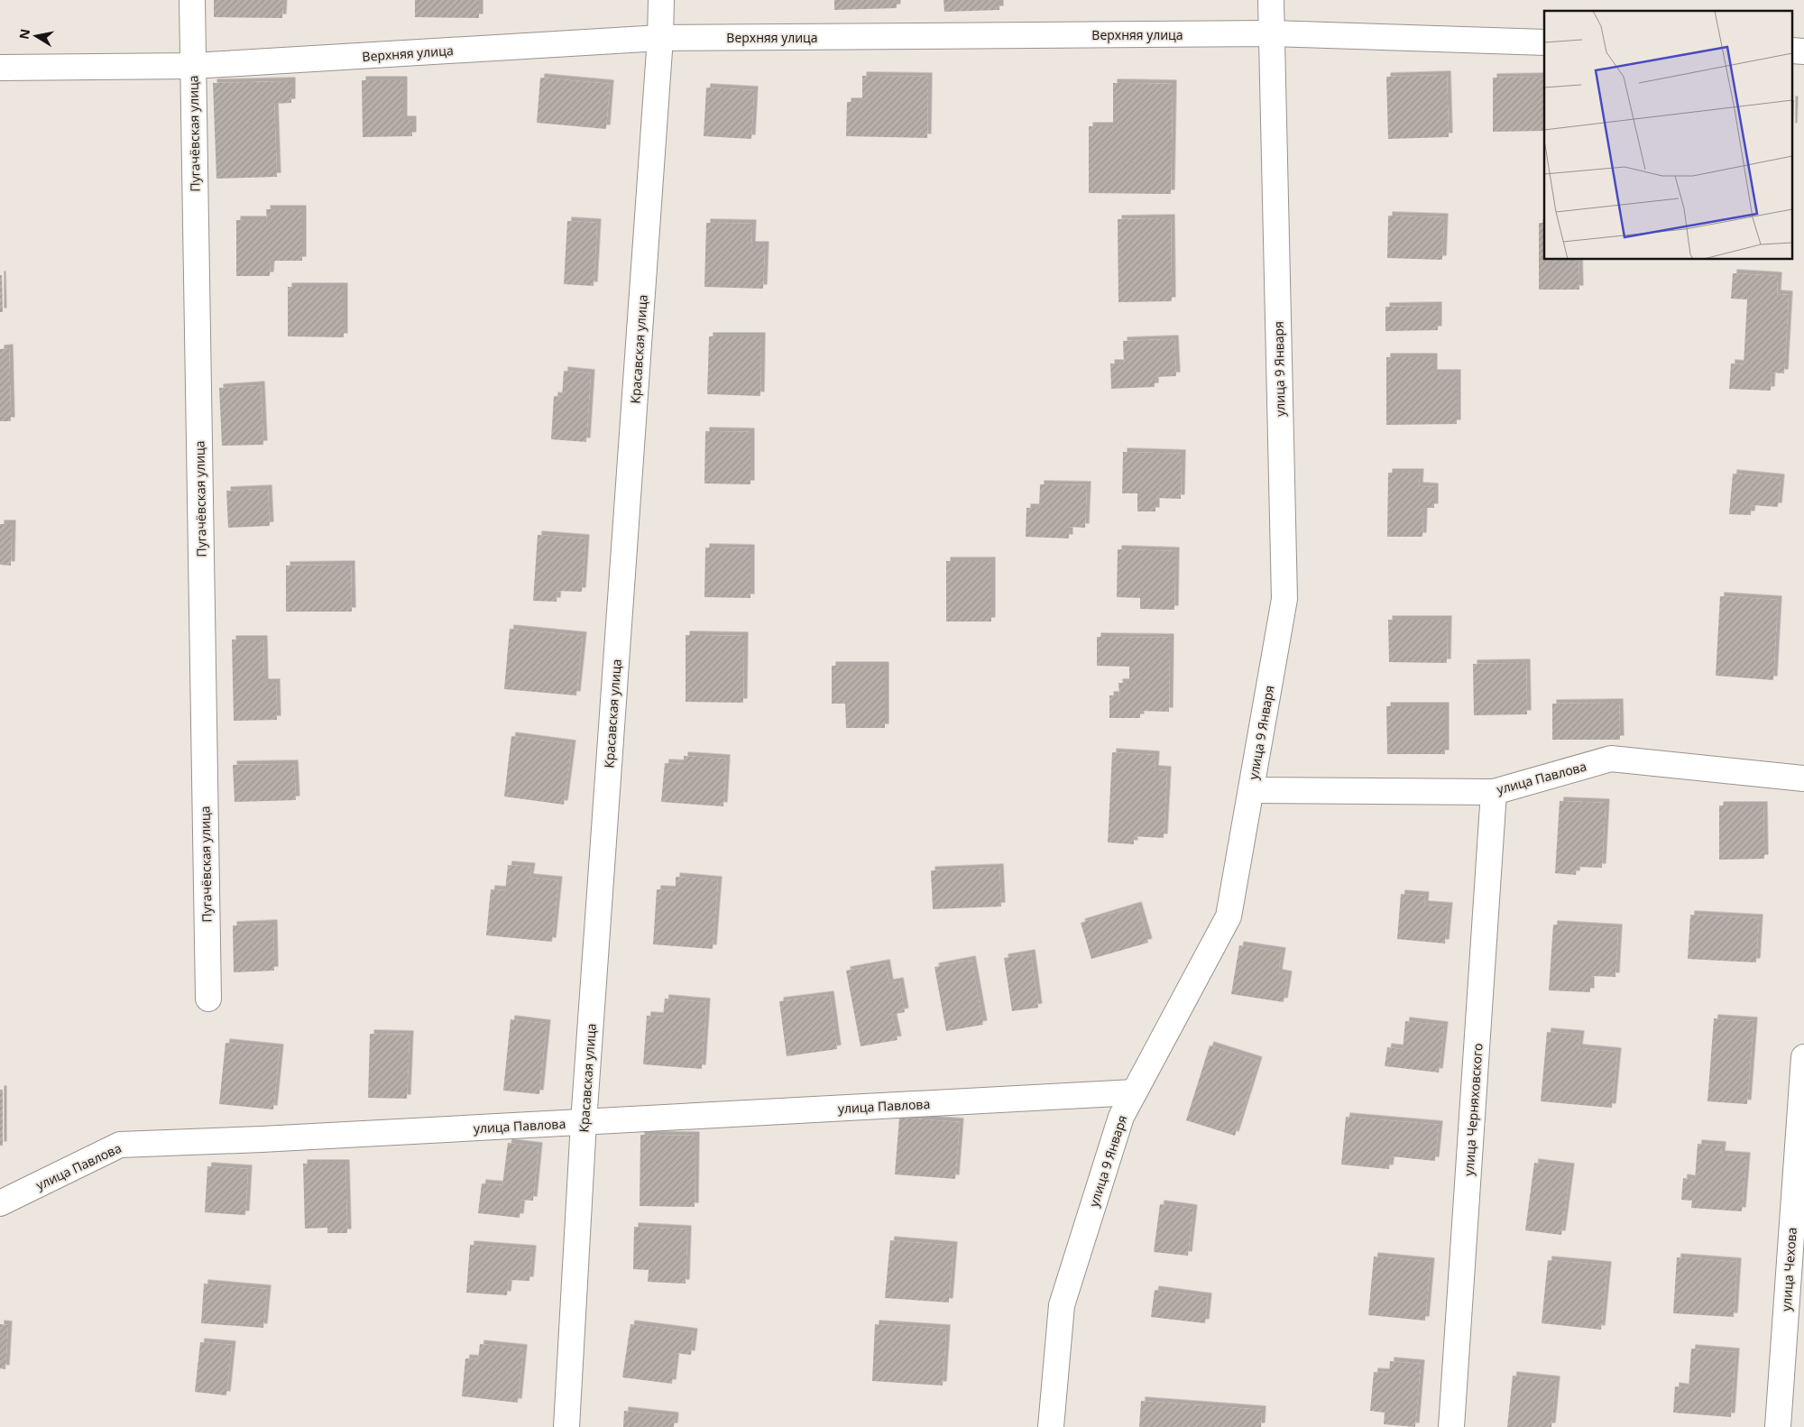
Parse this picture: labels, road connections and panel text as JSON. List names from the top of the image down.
{
  "streets": {
    "street": [
      "Верхняя улица",
      "Пугачёвская улица",
      "Красавская улица",
      "улица 9 Января",
      "улица Павлова",
      "улица Черняховского",
      "улица Чехова"
    ]
  },
  "crossings": [
    ["Верхняя улица", "Пугачёвская улица"],
    ["Верхняя улица", "Красавская улица"],
    ["Верхняя улица", "улица 9 Января"],
    ["Красавская улица", "улица Павлова"],
    ["улица 9 Января", "улица Павлова"],
    ["улица Павлова", "улица Черняховского"]
  ],
  "north": "left"
}
